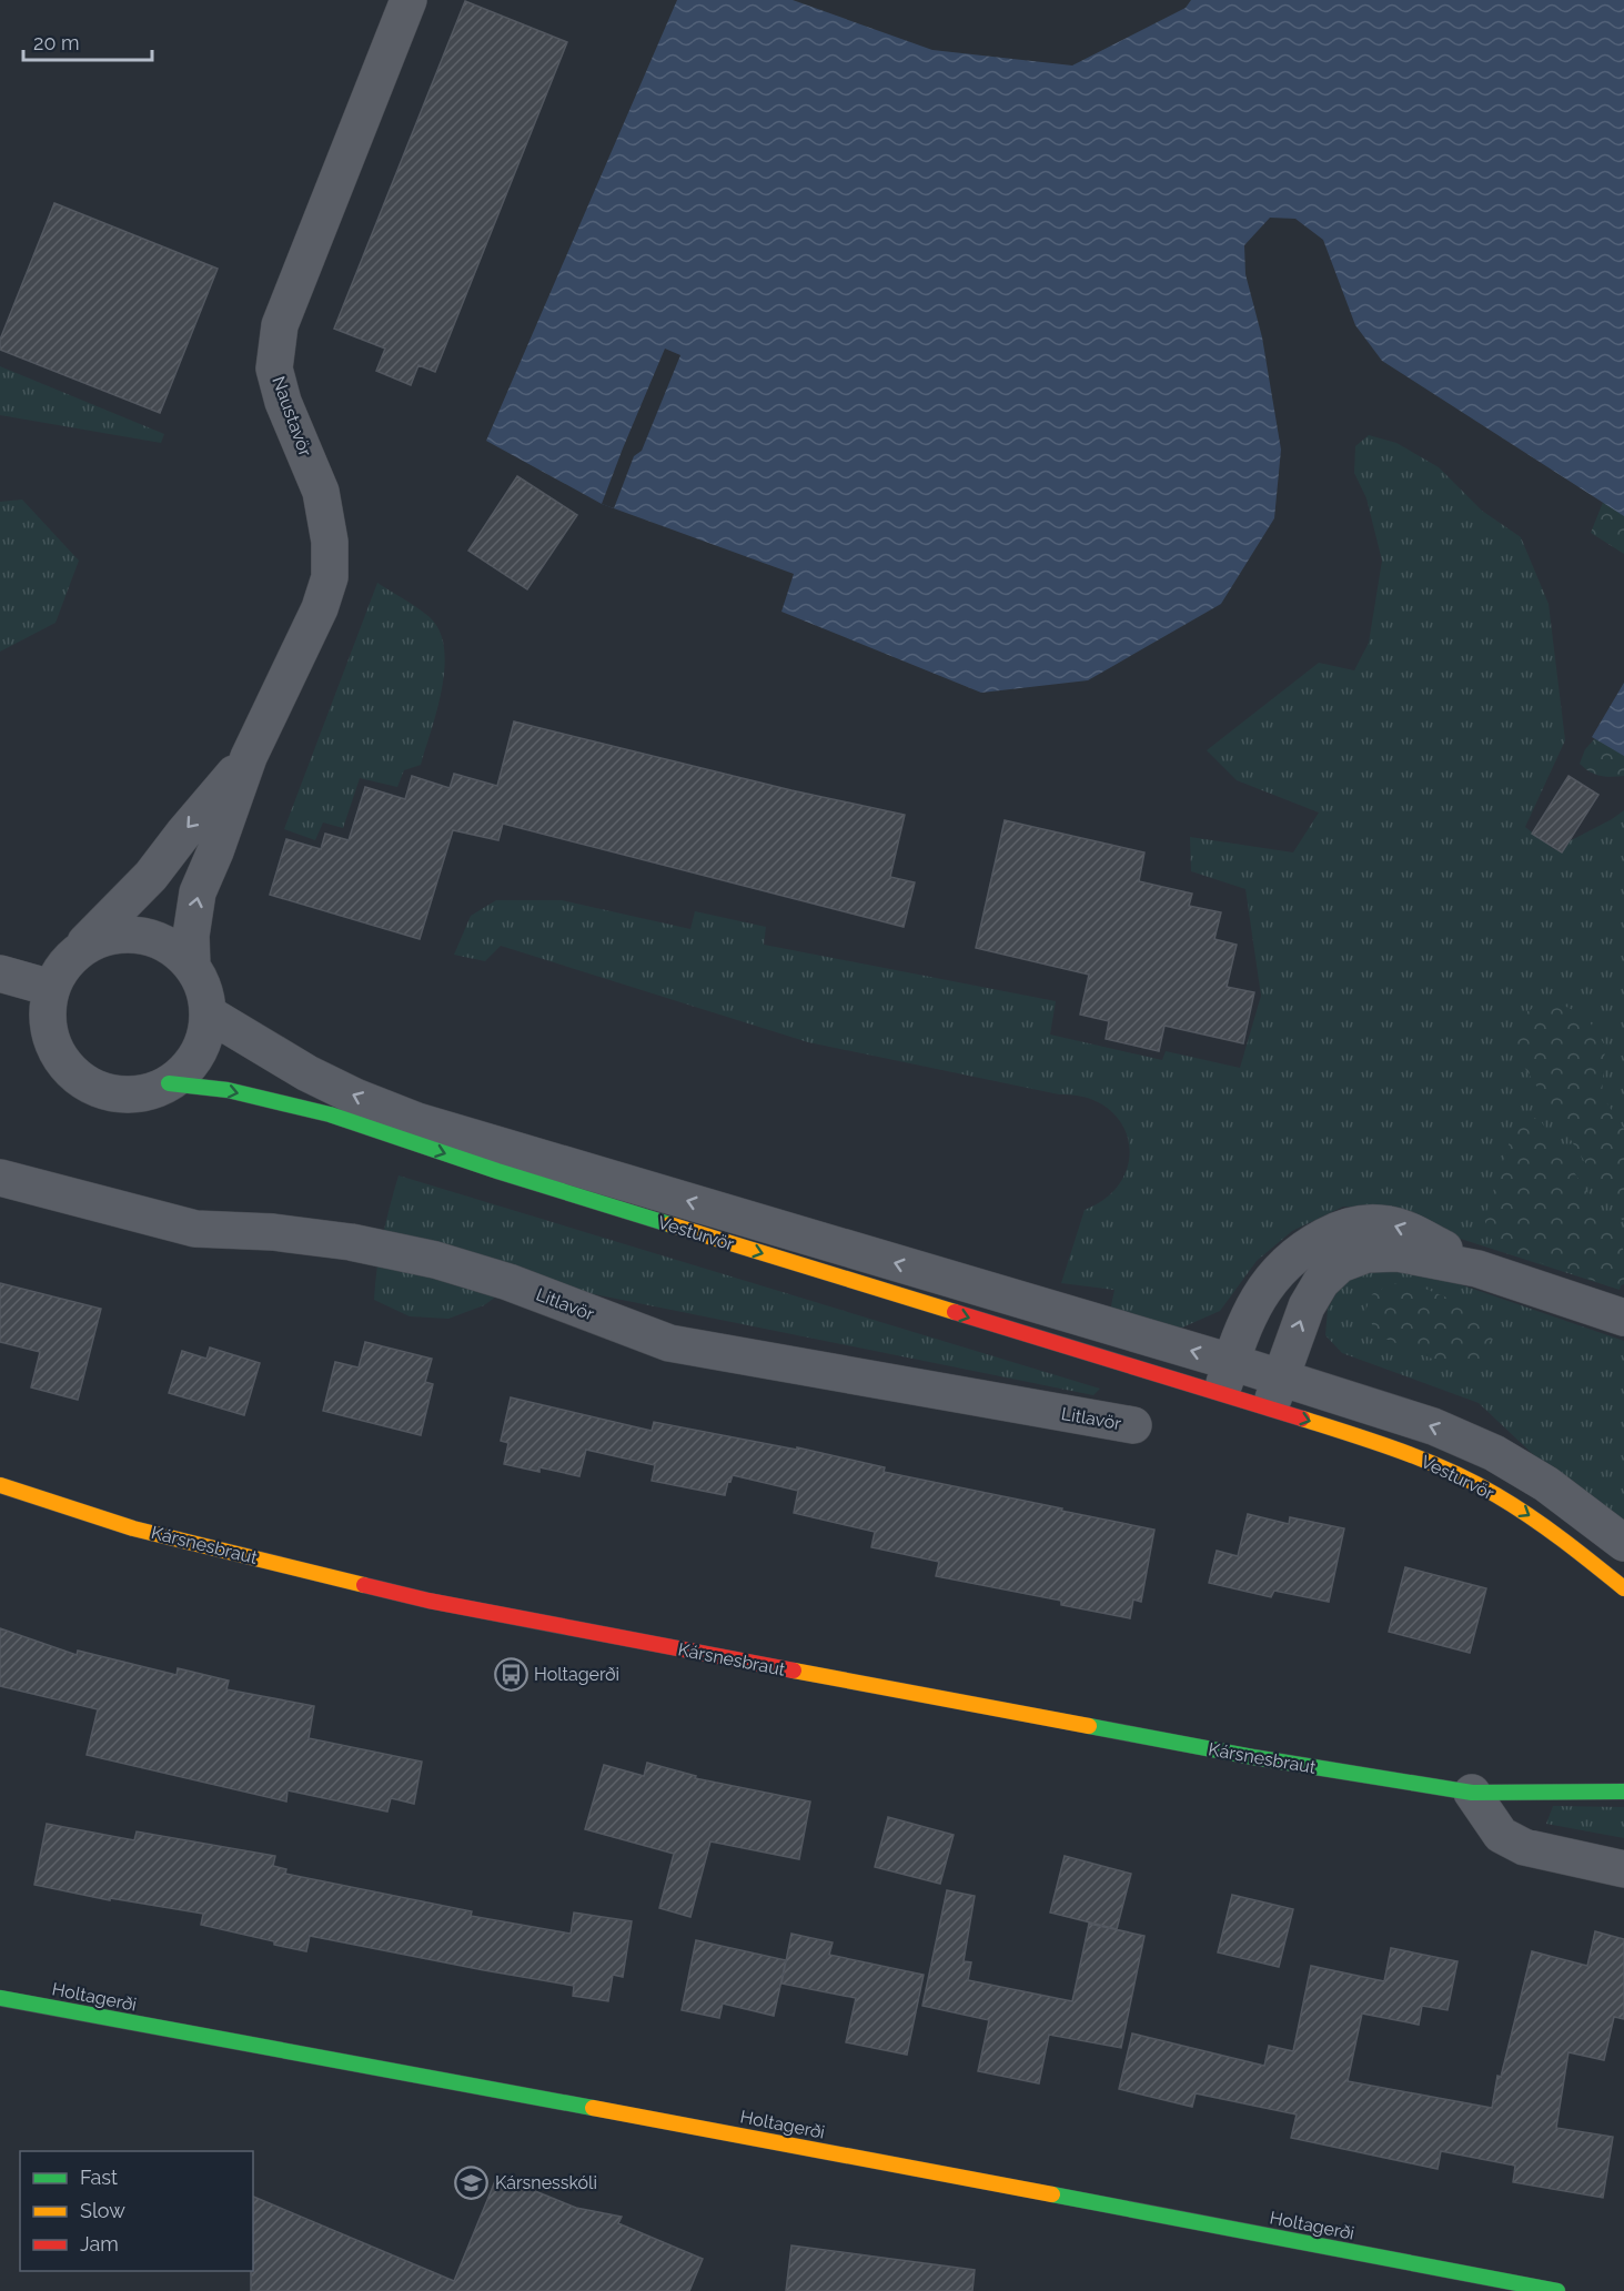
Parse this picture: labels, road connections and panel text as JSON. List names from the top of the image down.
{
  "streets": {
    "street": [
      "Naustavör",
      "Vesturvör",
      "Litlavör",
      "Kársnesbraut",
      "Holtagerði"
    ]
  },
  "crossings": [
    ["Naustavör", "Vesturvör"]
  ],
  "places": {
    "bus stop": ["Holtagerði"],
    "school or university": ["Kársnesskóli"]
  },
  "legend": ["Fast", "Slow", "Jam"],
  "scale_bar": "20 m"
}
